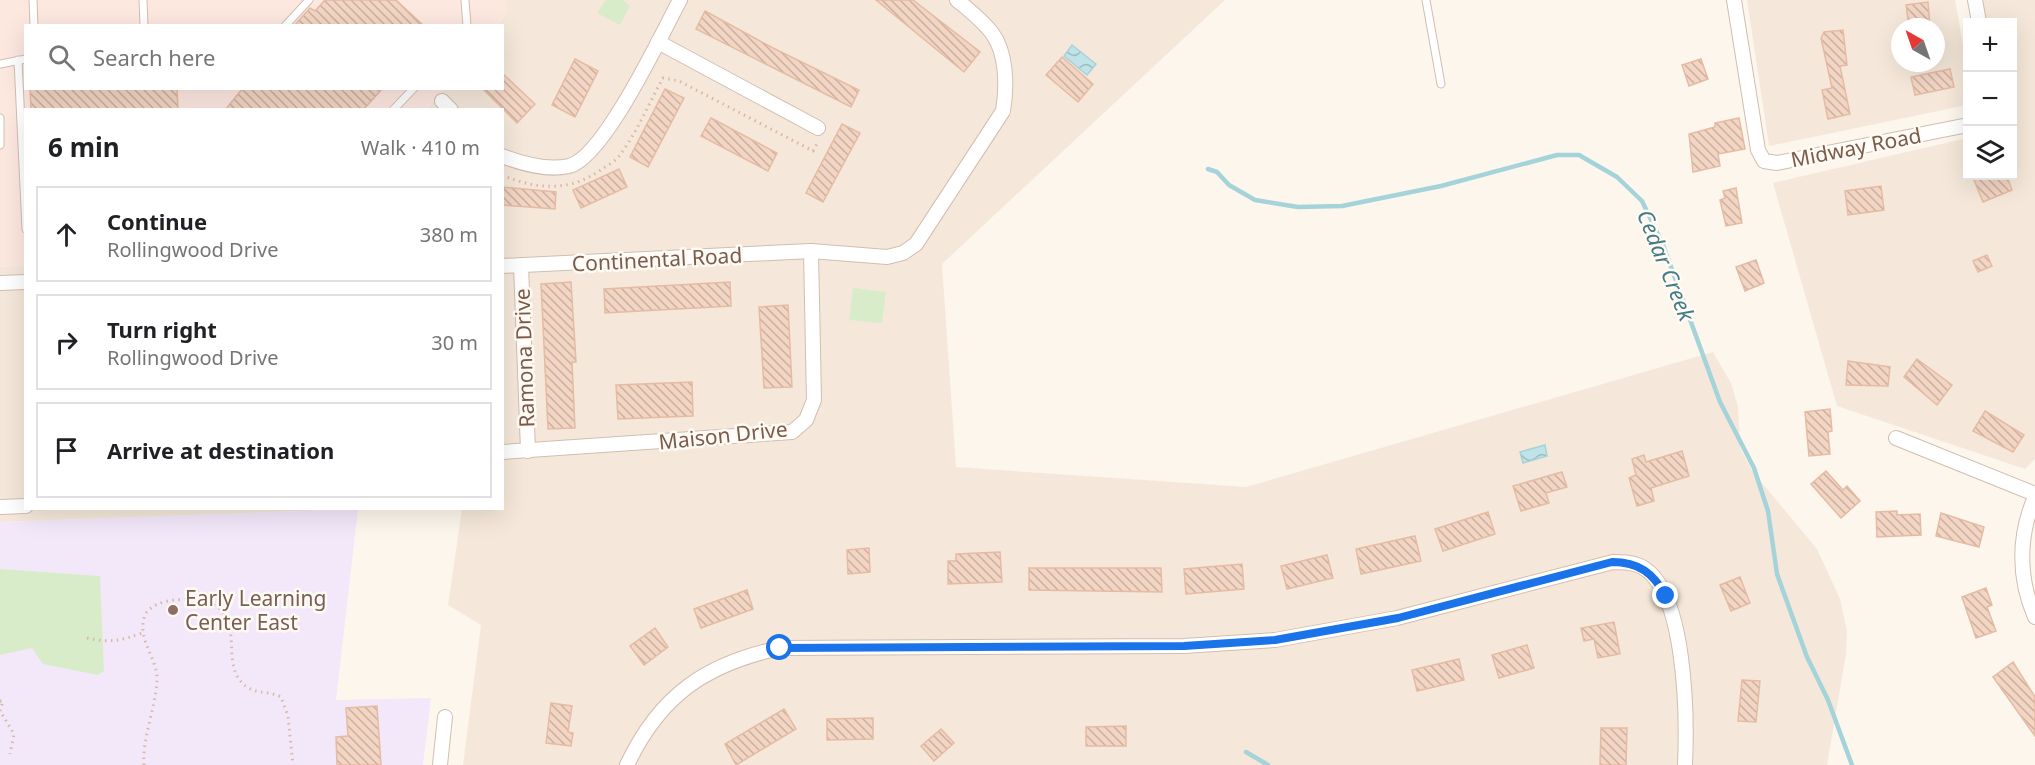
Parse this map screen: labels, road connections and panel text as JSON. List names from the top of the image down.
{
  "streets": {
    "street": [
      "Midway Road",
      "Continental Road",
      "Ramona Drive",
      "Maison Drive"
    ]
  },
  "crossings": [
    ["Continental Road", "Ramona Drive"],
    ["Continental Road", "Maison Drive"],
    ["Ramona Drive", "Maison Drive"]
  ],
  "water": ["Cedar Creek"],
  "places": ["Early Learning Center East"],
  "north": "top left",
  "page": {
    "map_buttons": ["+", "−"],
    "search": "Search here",
    "heading": ["6 min", "Walk · 410 m"],
    "list": [
      ["Continue", "Rollingwood Drive", "380 m"],
      ["Turn right", "Rollingwood Drive", "30 m"],
      "Arrive at destination"
    ]
  }
}
